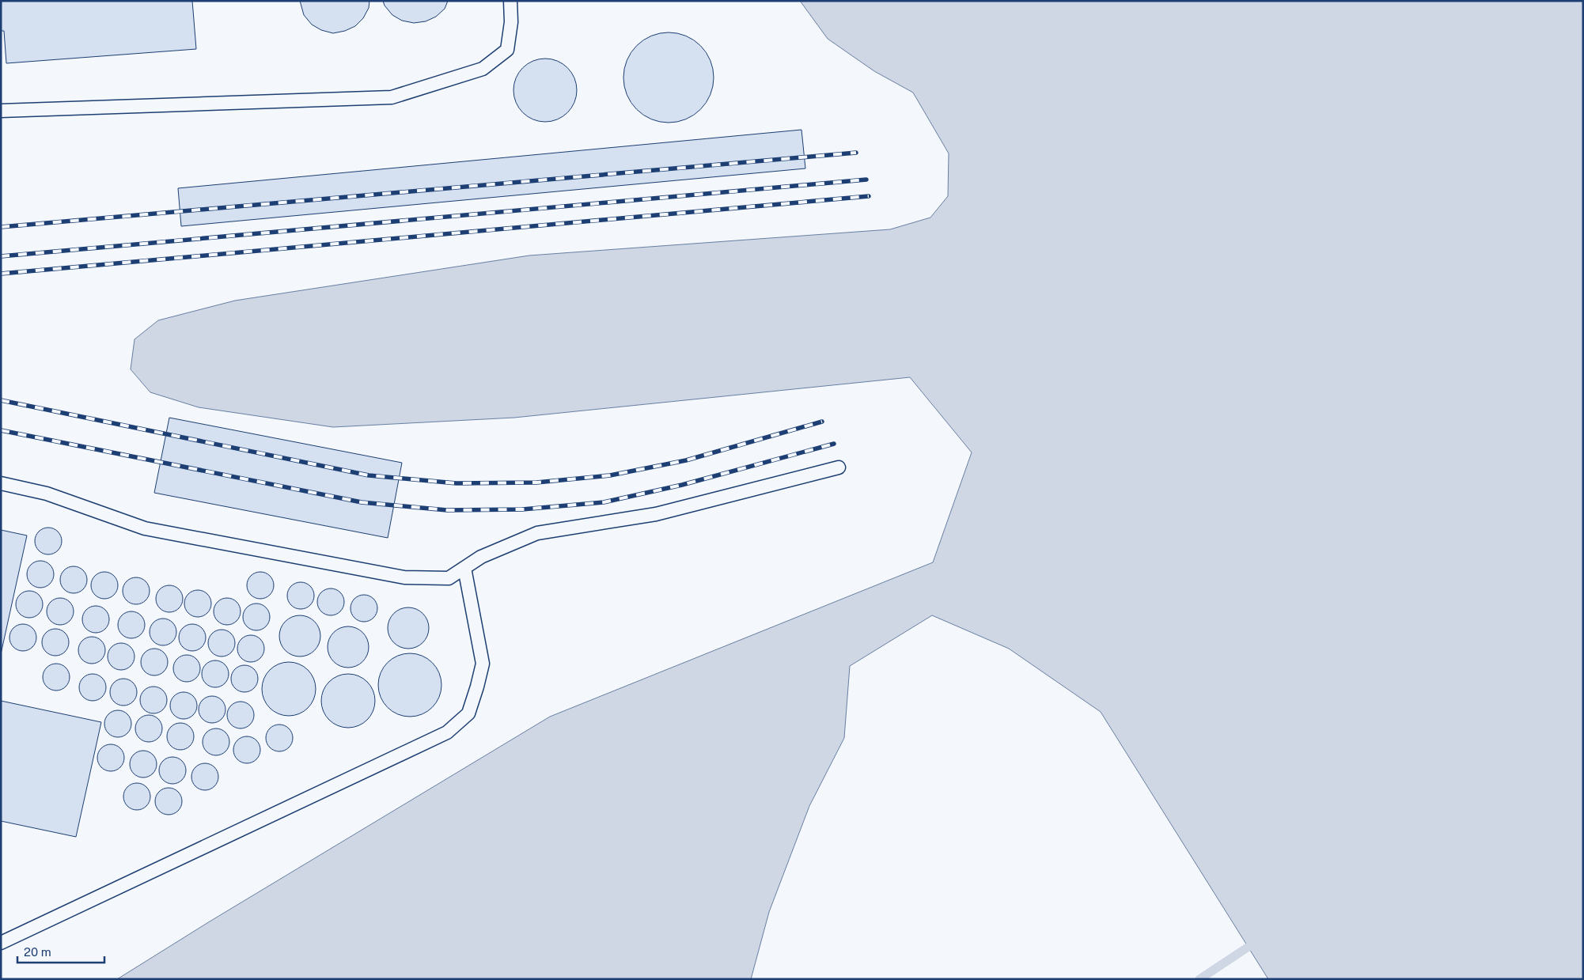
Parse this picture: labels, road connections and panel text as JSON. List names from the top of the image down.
{
  "scale_bar": "20 m"
}
